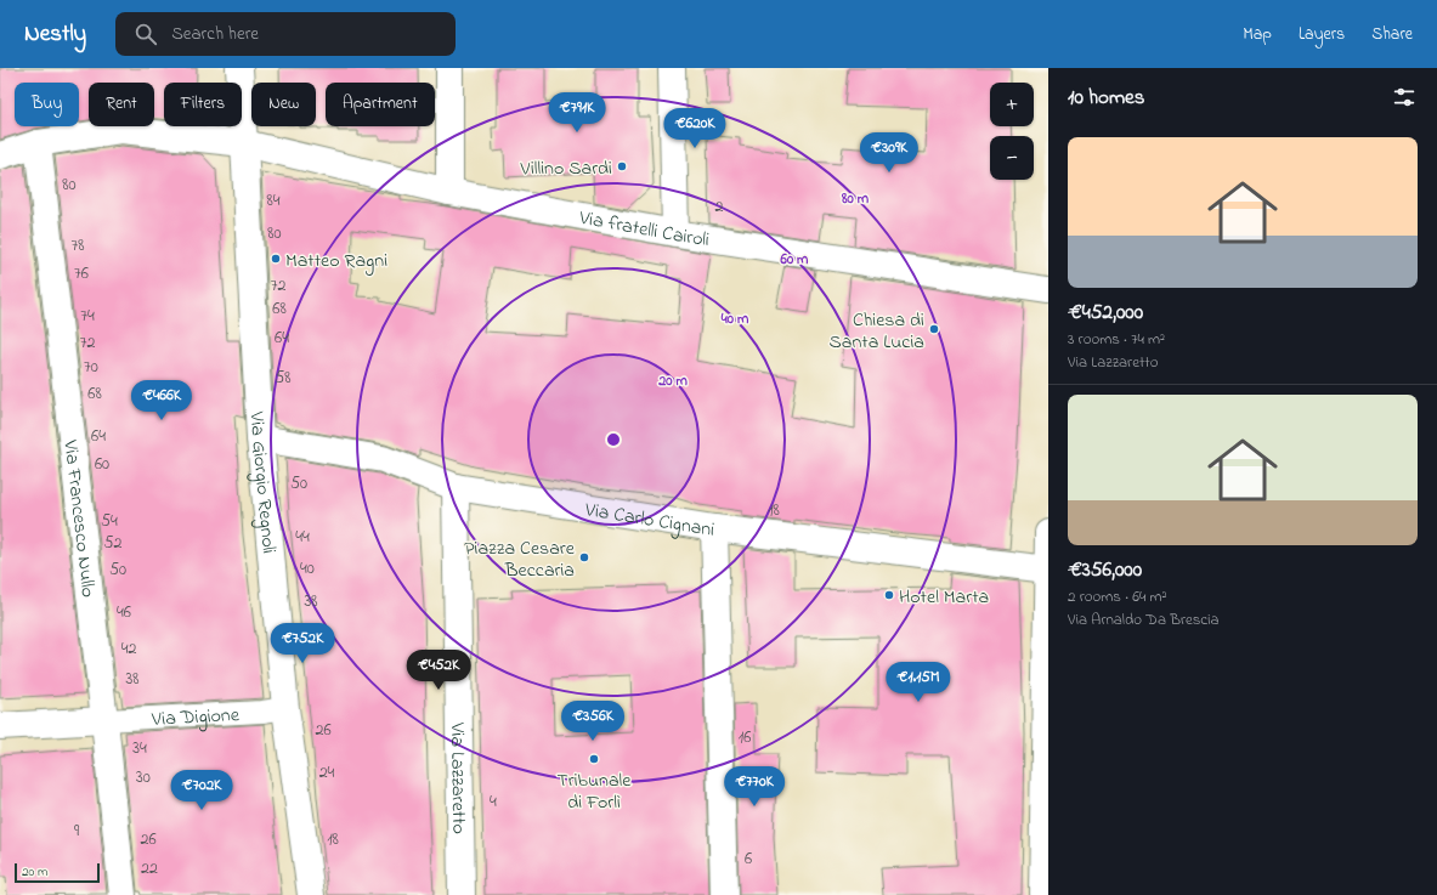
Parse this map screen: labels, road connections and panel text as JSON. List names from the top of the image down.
{
  "streets": {
    "street": [
      "Via fratelli Cairoli",
      "Via Giorgio Regnoli",
      "Via Francesco Nullo",
      "Via Carlo Cignani",
      "Via Digione",
      "Via Lazzaretto"
    ]
  },
  "crossings": [
    ["Via fratelli Cairoli", "Via Giorgio Regnoli"],
    ["Via fratelli Cairoli", "Via Francesco Nullo"],
    ["Via Giorgio Regnoli", "Via Carlo Cignani"],
    ["Via Giorgio Regnoli", "Via Digione"],
    ["Via Francesco Nullo", "Via Digione"],
    ["Via Carlo Cignani", "Via Lazzaretto"]
  ],
  "places": [
    "Villino Sardi",
    "Matteo Ragni",
    "Chiesa di Santa Lucia",
    "Piazza Cesare Beccaria",
    "Hotel Marta",
    "Tribunale di Forlì"
  ],
  "house_numbers": [
    "80",
    "84",
    "2",
    "80",
    "78",
    "76",
    "72",
    "68",
    "74",
    "64",
    "72",
    "70",
    "58",
    "68",
    "64",
    "60",
    "50",
    "18",
    "54",
    "44",
    "52",
    "40",
    "50",
    "38",
    "46",
    "42",
    "38",
    "26",
    "16",
    "34",
    "24",
    "30",
    "4",
    "9",
    "26",
    "18",
    "6",
    "22"
  ],
  "scale_bar": "20 m",
  "page": {
    "header": "Nestly",
    "search": "Search here",
    "nav": ["Map", "Layers", "Share"],
    "heading": "10 homes",
    "map_buttons": ["+", "−"],
    "chip": [
      "Buy",
      "Rent",
      "Filters",
      "New",
      "Apartment"
    ],
    "price": [
      "€791K",
      "€620K",
      "€309K",
      "€466K",
      "€752K",
      "€452K",
      "€1.15M",
      "€356K",
      "€770K",
      "€702K"
    ],
    "list": [
      {
        "name": "€452,000",
        "note": "3 rooms · 74 m² · Via Lazzaretto"
      },
      {
        "name": "€356,000",
        "note": "2 rooms · 64 m² · Via Arnaldo Da Brescia"
      }
    ],
    "scale": "20 m"
  },
  "rings": [
    "80 m",
    "60 m",
    "40 m",
    "20 m"
  ]
}
